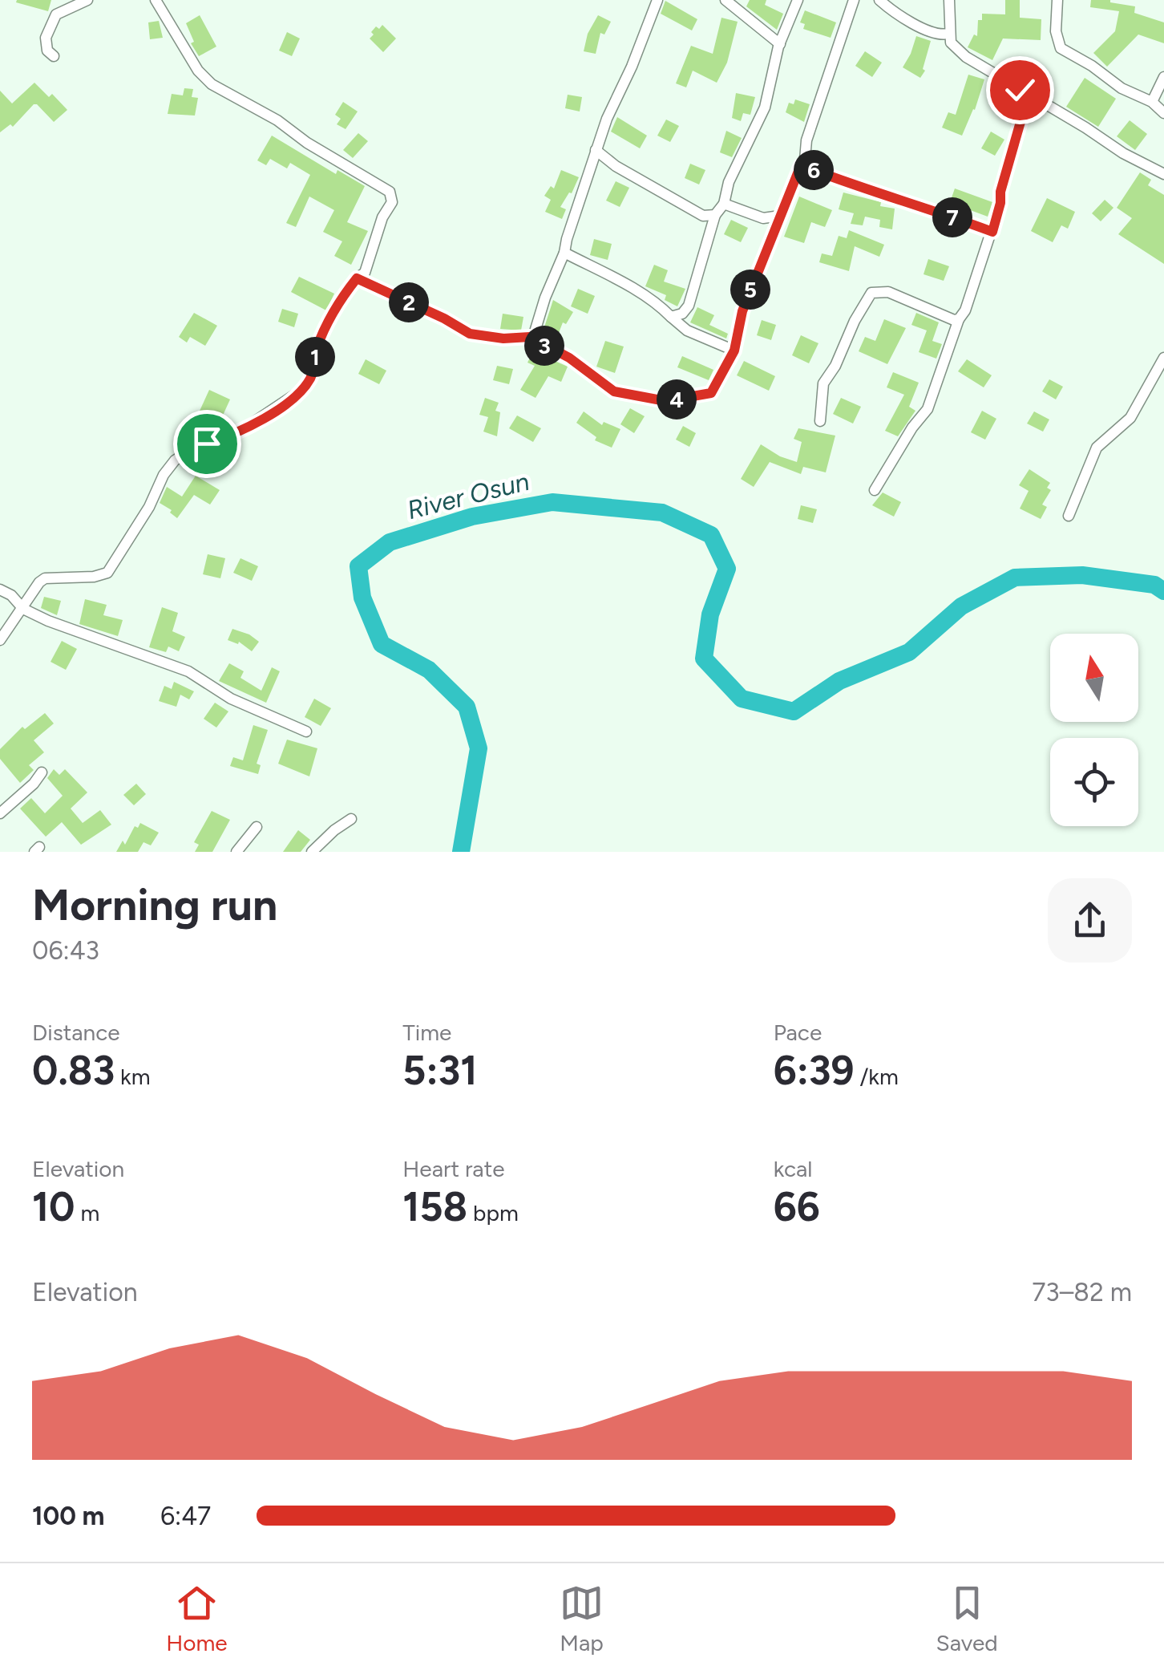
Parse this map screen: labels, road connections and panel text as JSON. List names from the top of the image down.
{
  "water": ["River Osun"],
  "north": "top",
  "page": {
    "pins": [
      "6",
      "7",
      "5",
      "2",
      "3",
      "1",
      "4"
    ],
    "heading": ["Morning run", "06:43"],
    "stats": [
      ["Distance", "0.83 km"],
      ["Time", "5:31"],
      ["Pace", "6:39 /km"],
      ["Elevation", "10 m"],
      ["Heart rate", "158 bpm"],
      ["kcal", "66"]
    ],
    "chart": ["Elevation", "73–82 m"],
    "list": [
      {
        "name": "100 m",
        "note": "6:47"
      }
    ],
    "tabs": ["Home", "Map", "Saved"]
  }
}
